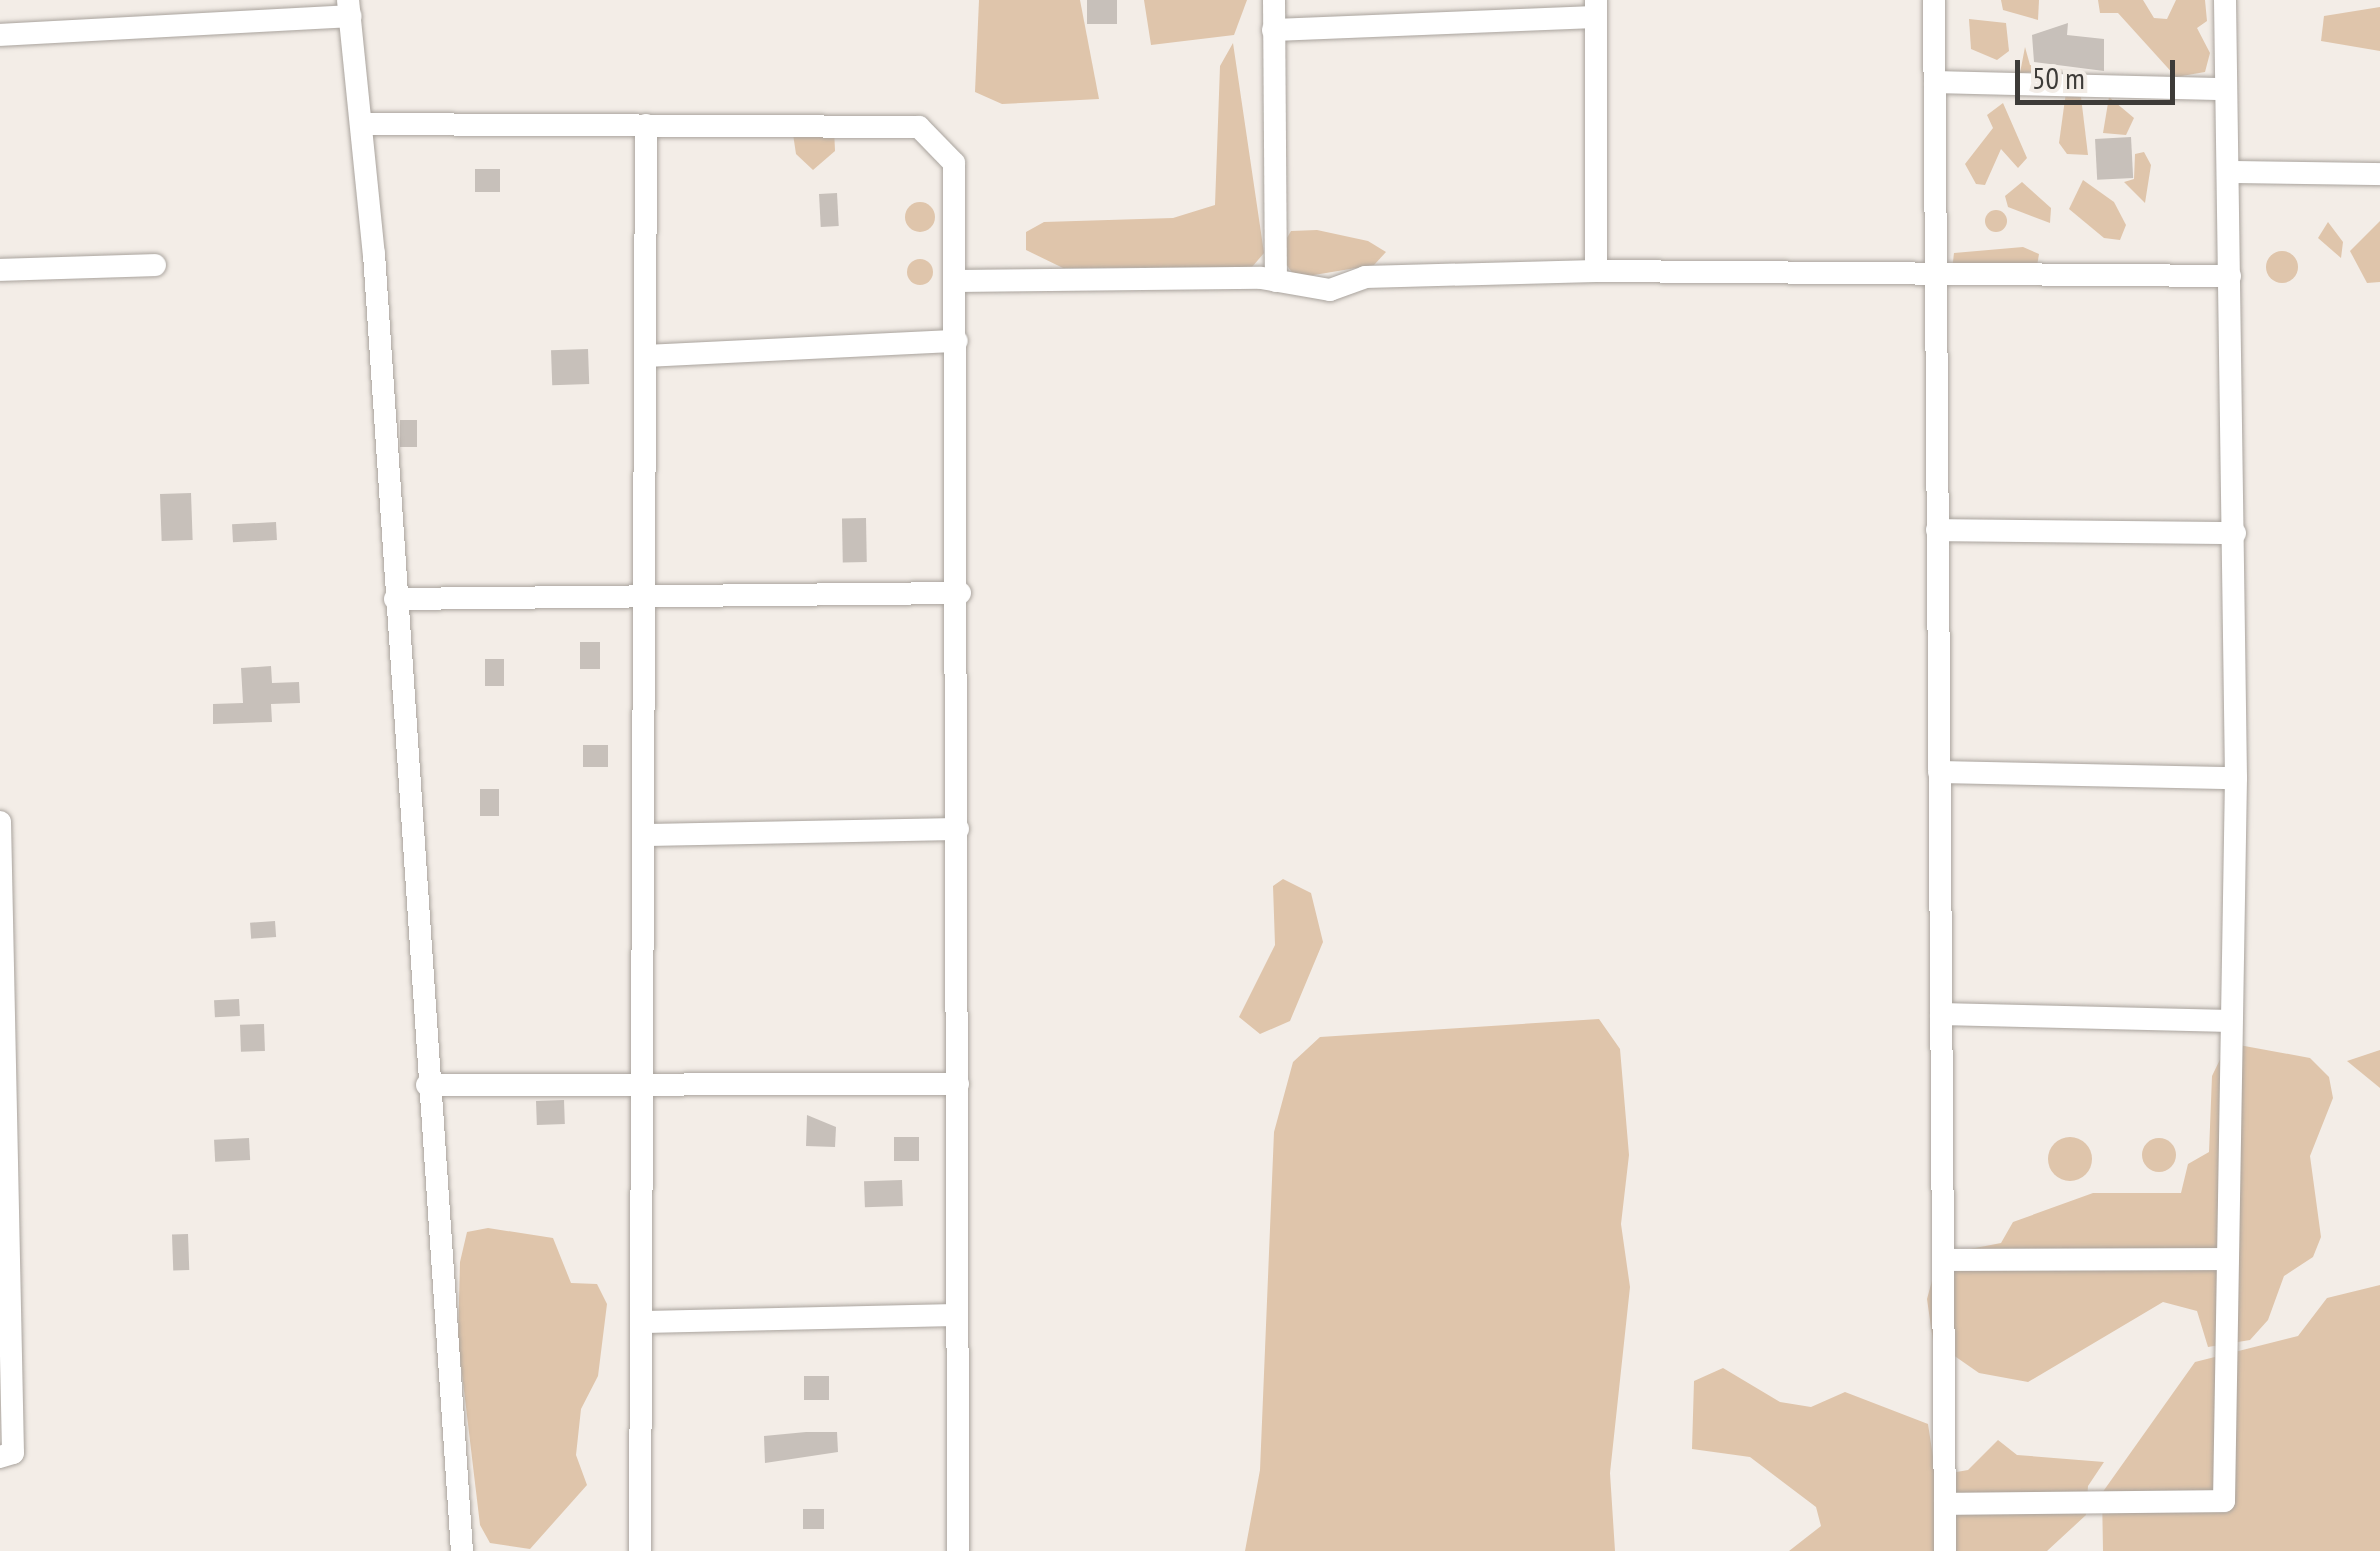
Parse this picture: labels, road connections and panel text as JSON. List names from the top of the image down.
{
  "scale_bar": "50 m"
}
